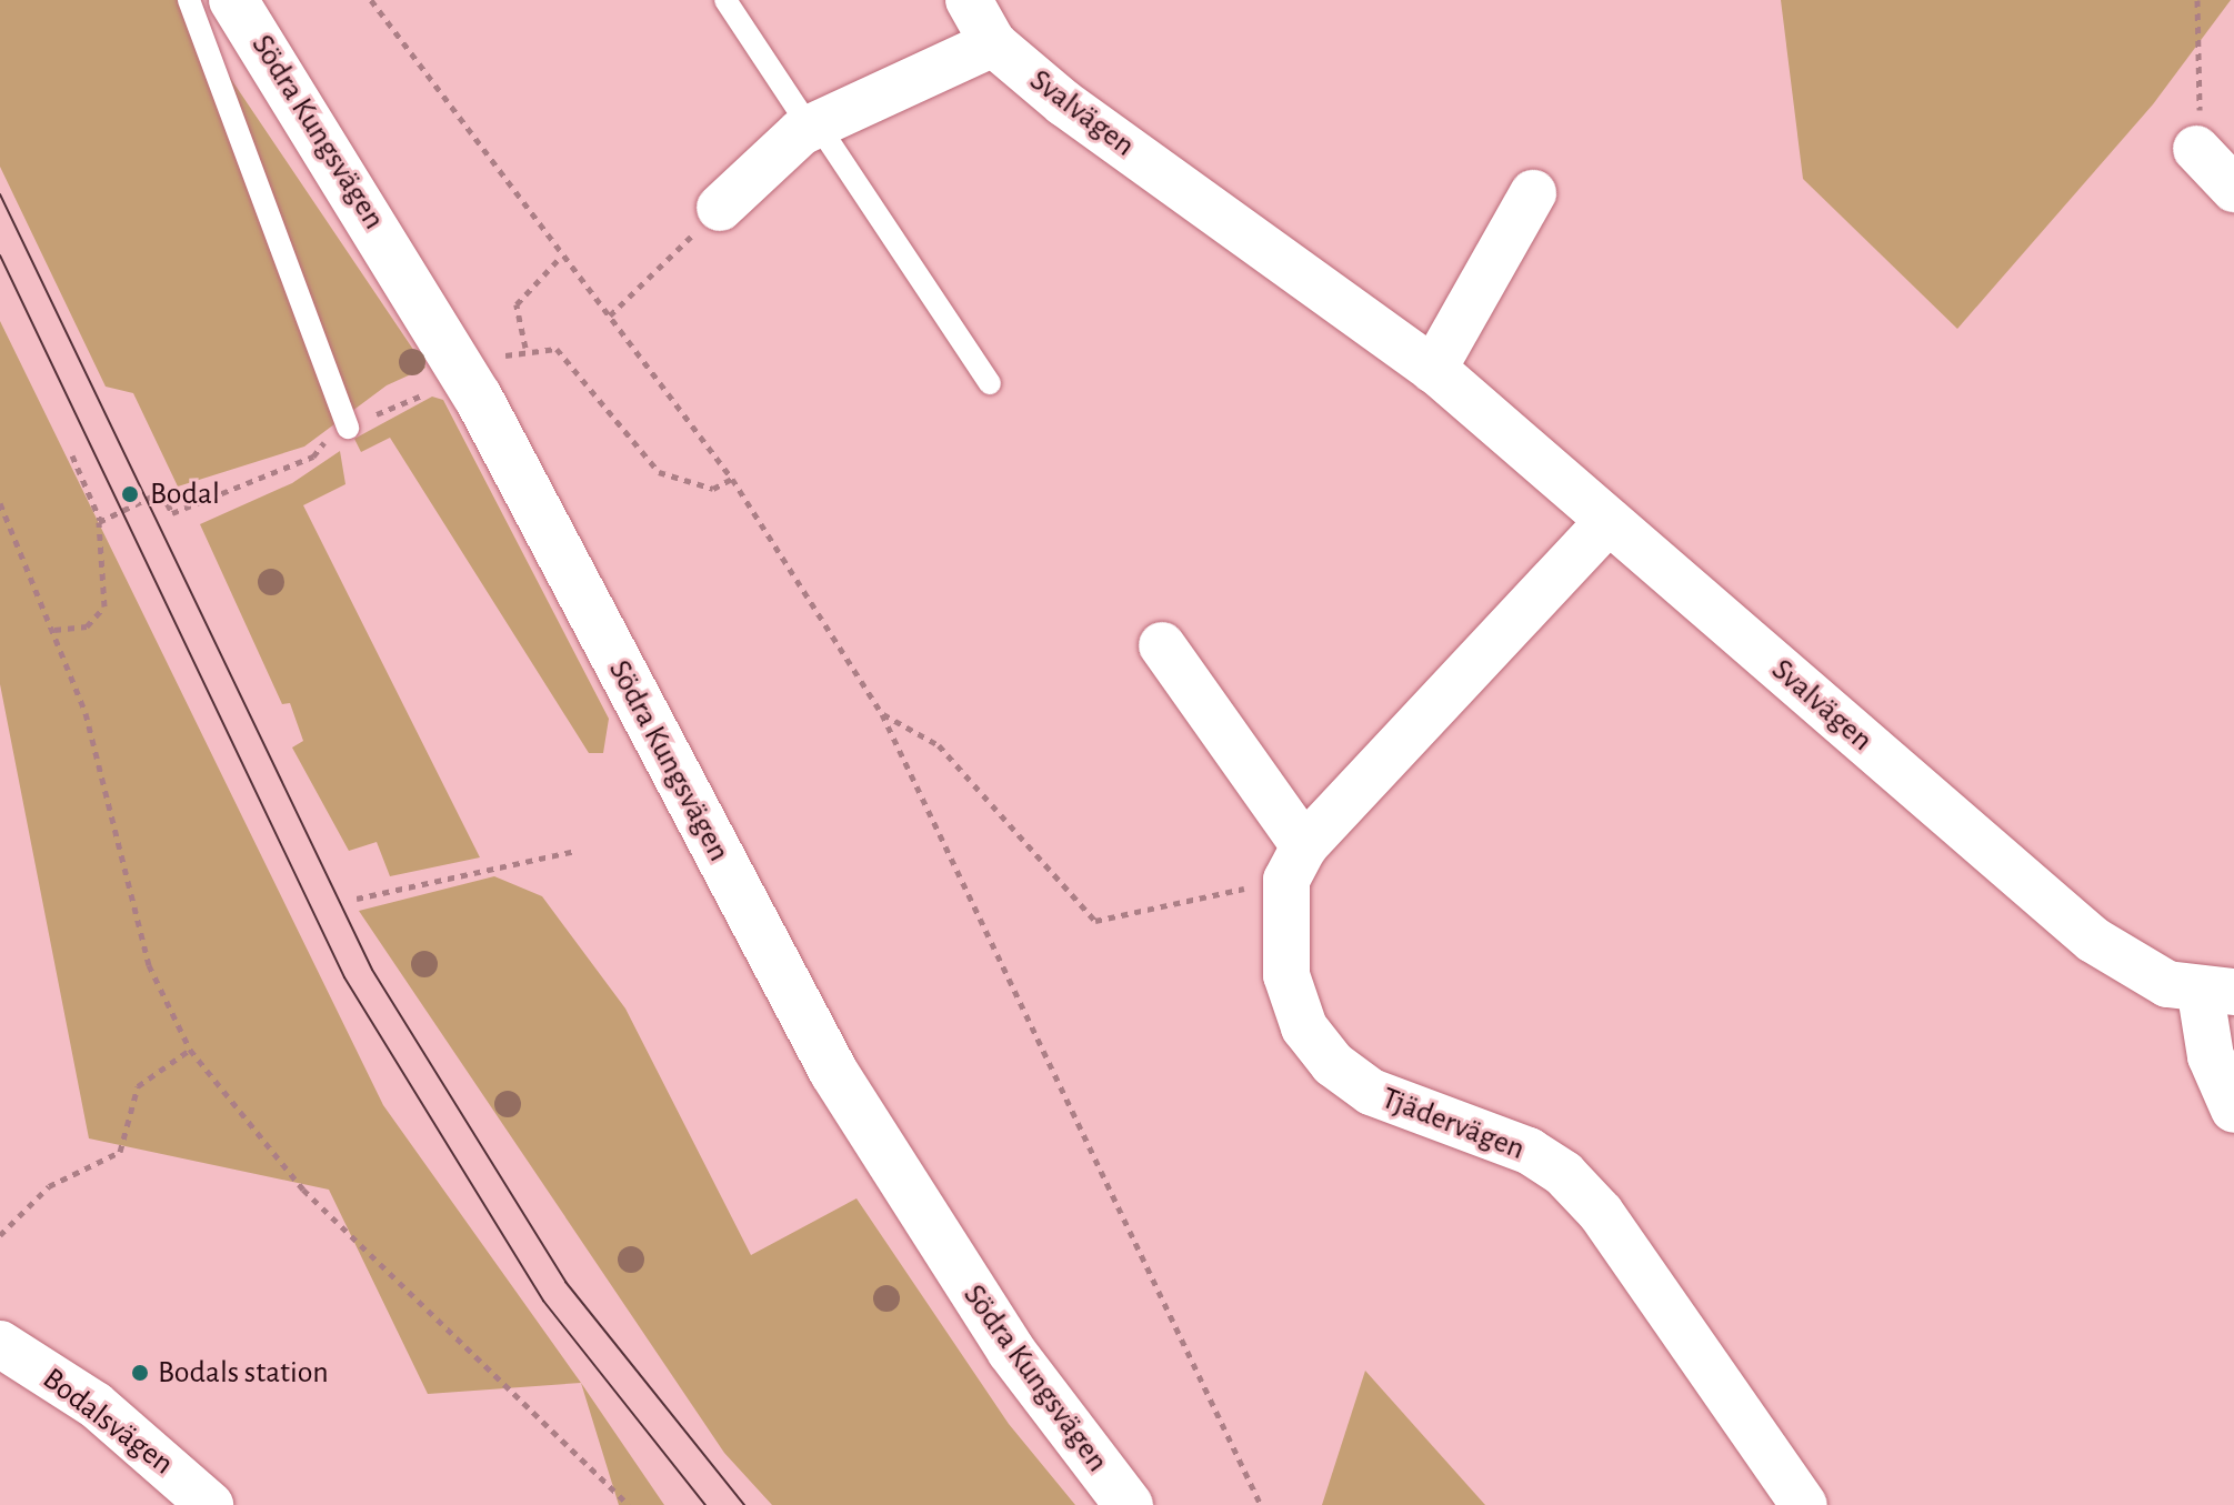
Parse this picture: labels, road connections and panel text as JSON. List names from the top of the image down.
{
  "streets": {
    "main road": ["Södra Kungsvägen"],
    "street": ["Svalvägen", "Tjädervägen", "Bodalsvägen"]
  },
  "places": ["Bodal", "Bodals station"]
}
